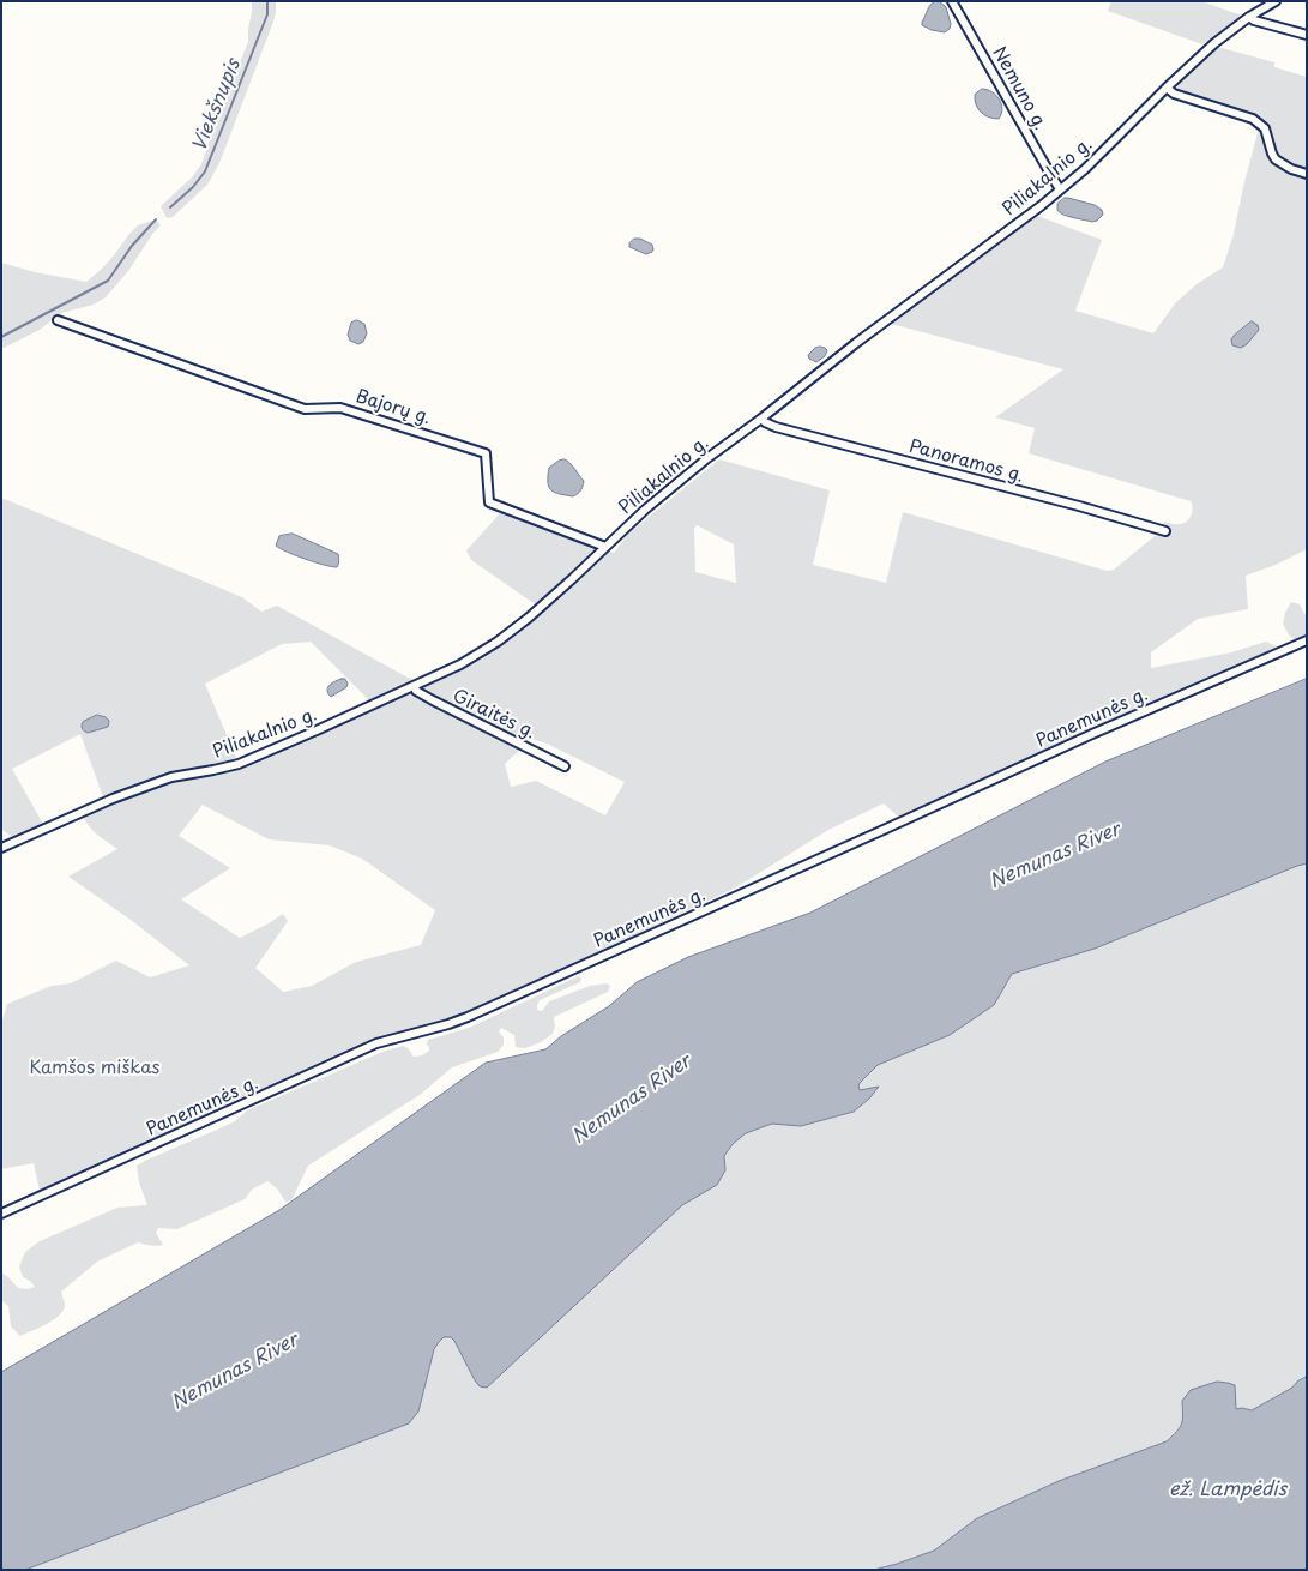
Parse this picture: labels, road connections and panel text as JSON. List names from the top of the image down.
{
  "streets": {
    "street": [
      "Nemuno g.",
      "Piliakalnio g.",
      "Bajorų g.",
      "Panoramos g.",
      "Giraitės g.",
      "Panemunės g."
    ]
  },
  "crossings": [
    ["Nemuno g.", "Piliakalnio g."],
    ["Piliakalnio g.", "Bajorų g."],
    ["Piliakalnio g.", "Panoramos g."],
    ["Piliakalnio g.", "Giraitės g."]
  ],
  "water": ["Viekšnupis", "Nemunas River", "ež. Lampėdis"],
  "parks": ["Kamšos miškas"]
}
